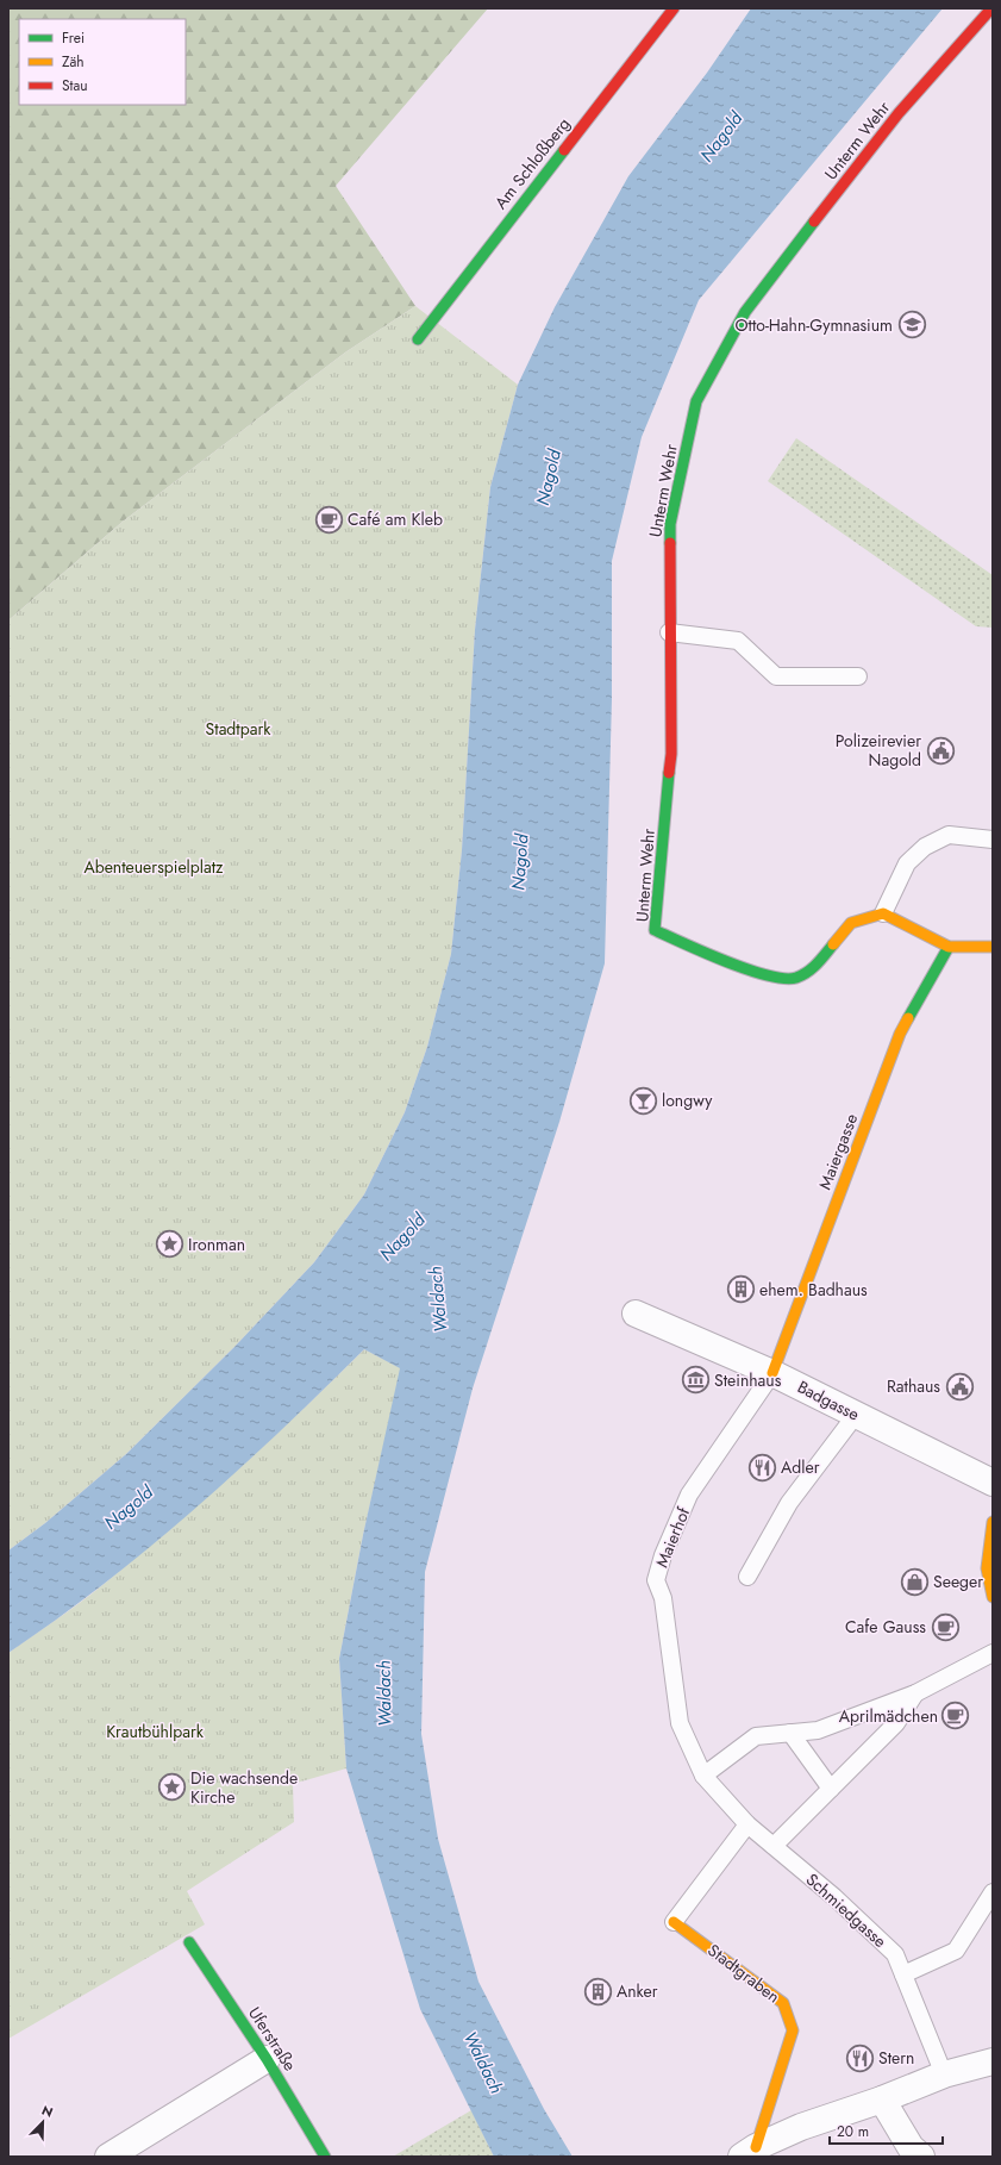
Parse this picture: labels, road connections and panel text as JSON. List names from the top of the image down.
{
  "streets": {
    "street": [
      "Unterm Wehr",
      "Am Schloßberg",
      "Maiergasse",
      "Badgasse",
      "Stadtgraben",
      "Uferstraße"
    ],
    "lane": ["Maierhof", "Schmiedgasse"]
  },
  "crossings": [
    ["Maiergasse", "Badgasse"],
    ["Maiergasse", "Maierhof"],
    ["Badgasse", "Maierhof"],
    ["Maierhof", "Schmiedgasse"]
  ],
  "water": ["Nagold", "Waldach"],
  "parks": ["Stadtpark", "Abenteuerspielplatz", "Krautbühlpark"],
  "places": {
    "school or university": ["Otto-Hahn-Gymnasium"],
    "cafe": ["Café am Kleb", "Cafe Gauss", "Aprilmädchen"],
    "public building": ["Polizeirevier Nagold", "Rathaus"],
    "bar": ["longwy"],
    "place": ["Ironman", "Die wachsende Kirche"],
    "building": ["ehem. Badhaus", "Anker"],
    "museum": ["Steinhaus"],
    "restaurant": ["Adler", "Stern"],
    "shop": ["Seeger"]
  },
  "legend": ["Frei", "Zäh", "Stau"],
  "scale_bar": "20 m",
  "north": "top right"
}
